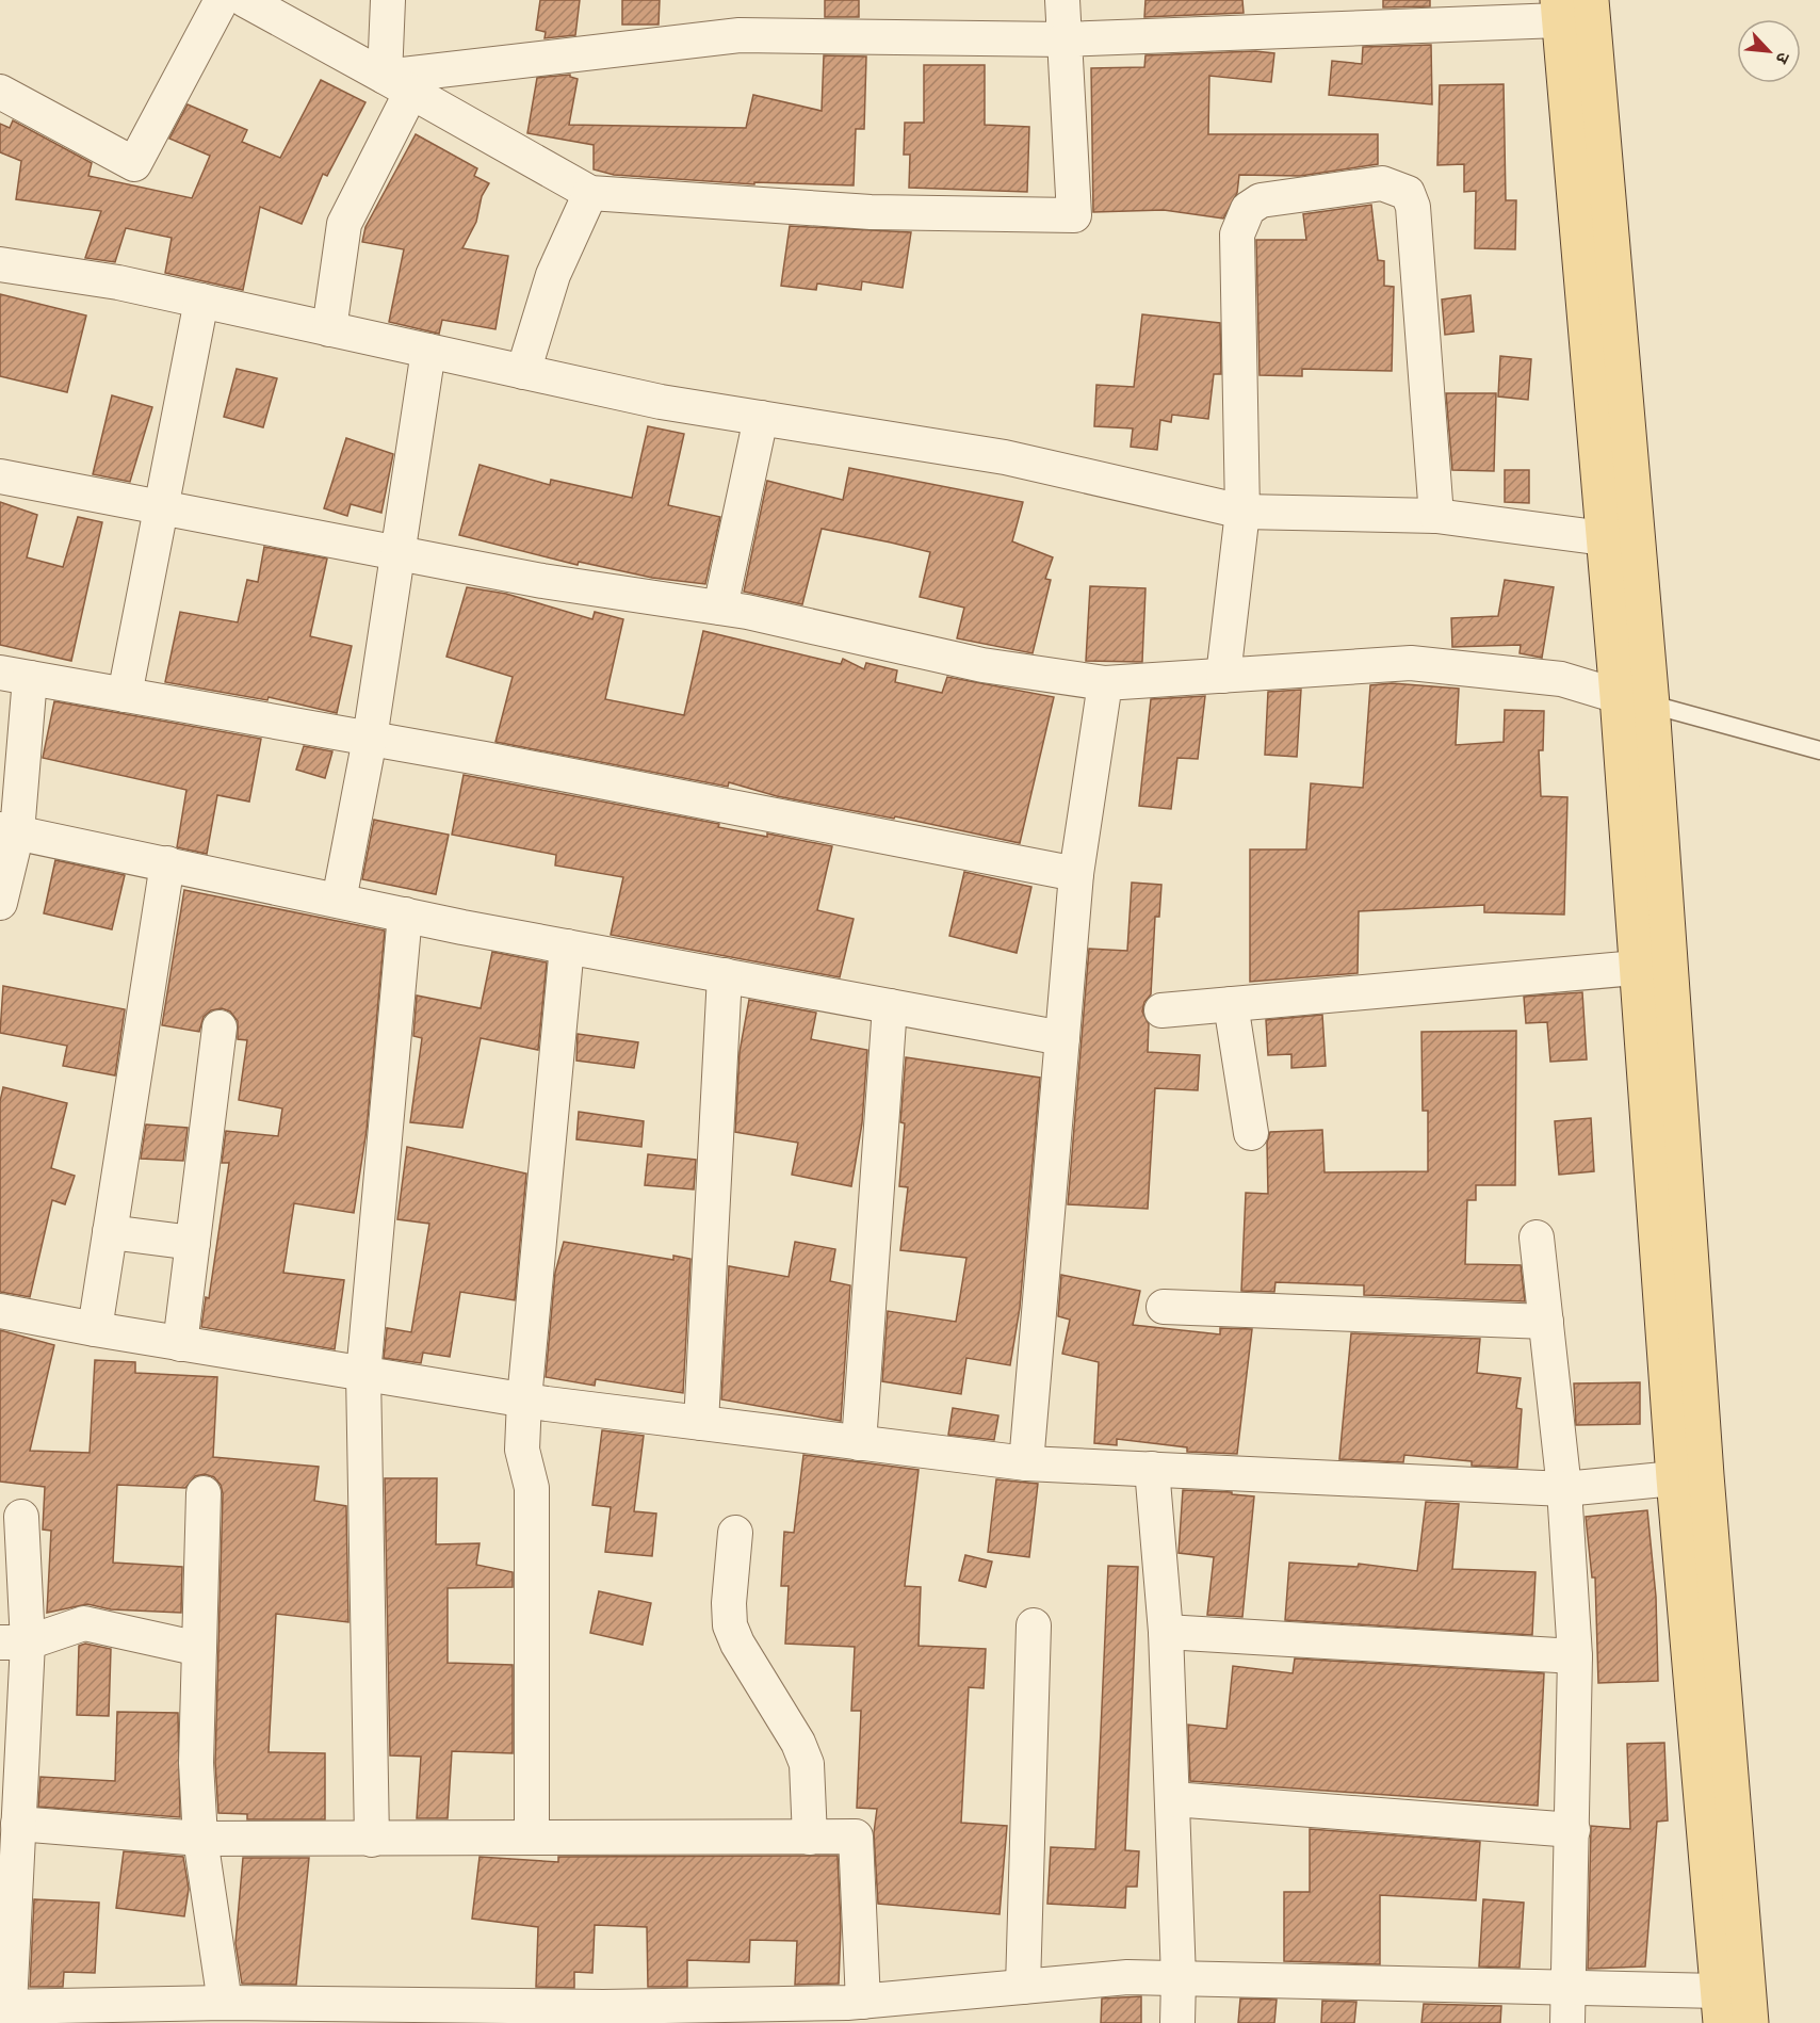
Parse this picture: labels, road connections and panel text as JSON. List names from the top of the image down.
{
  "north": "bottom right"
}
